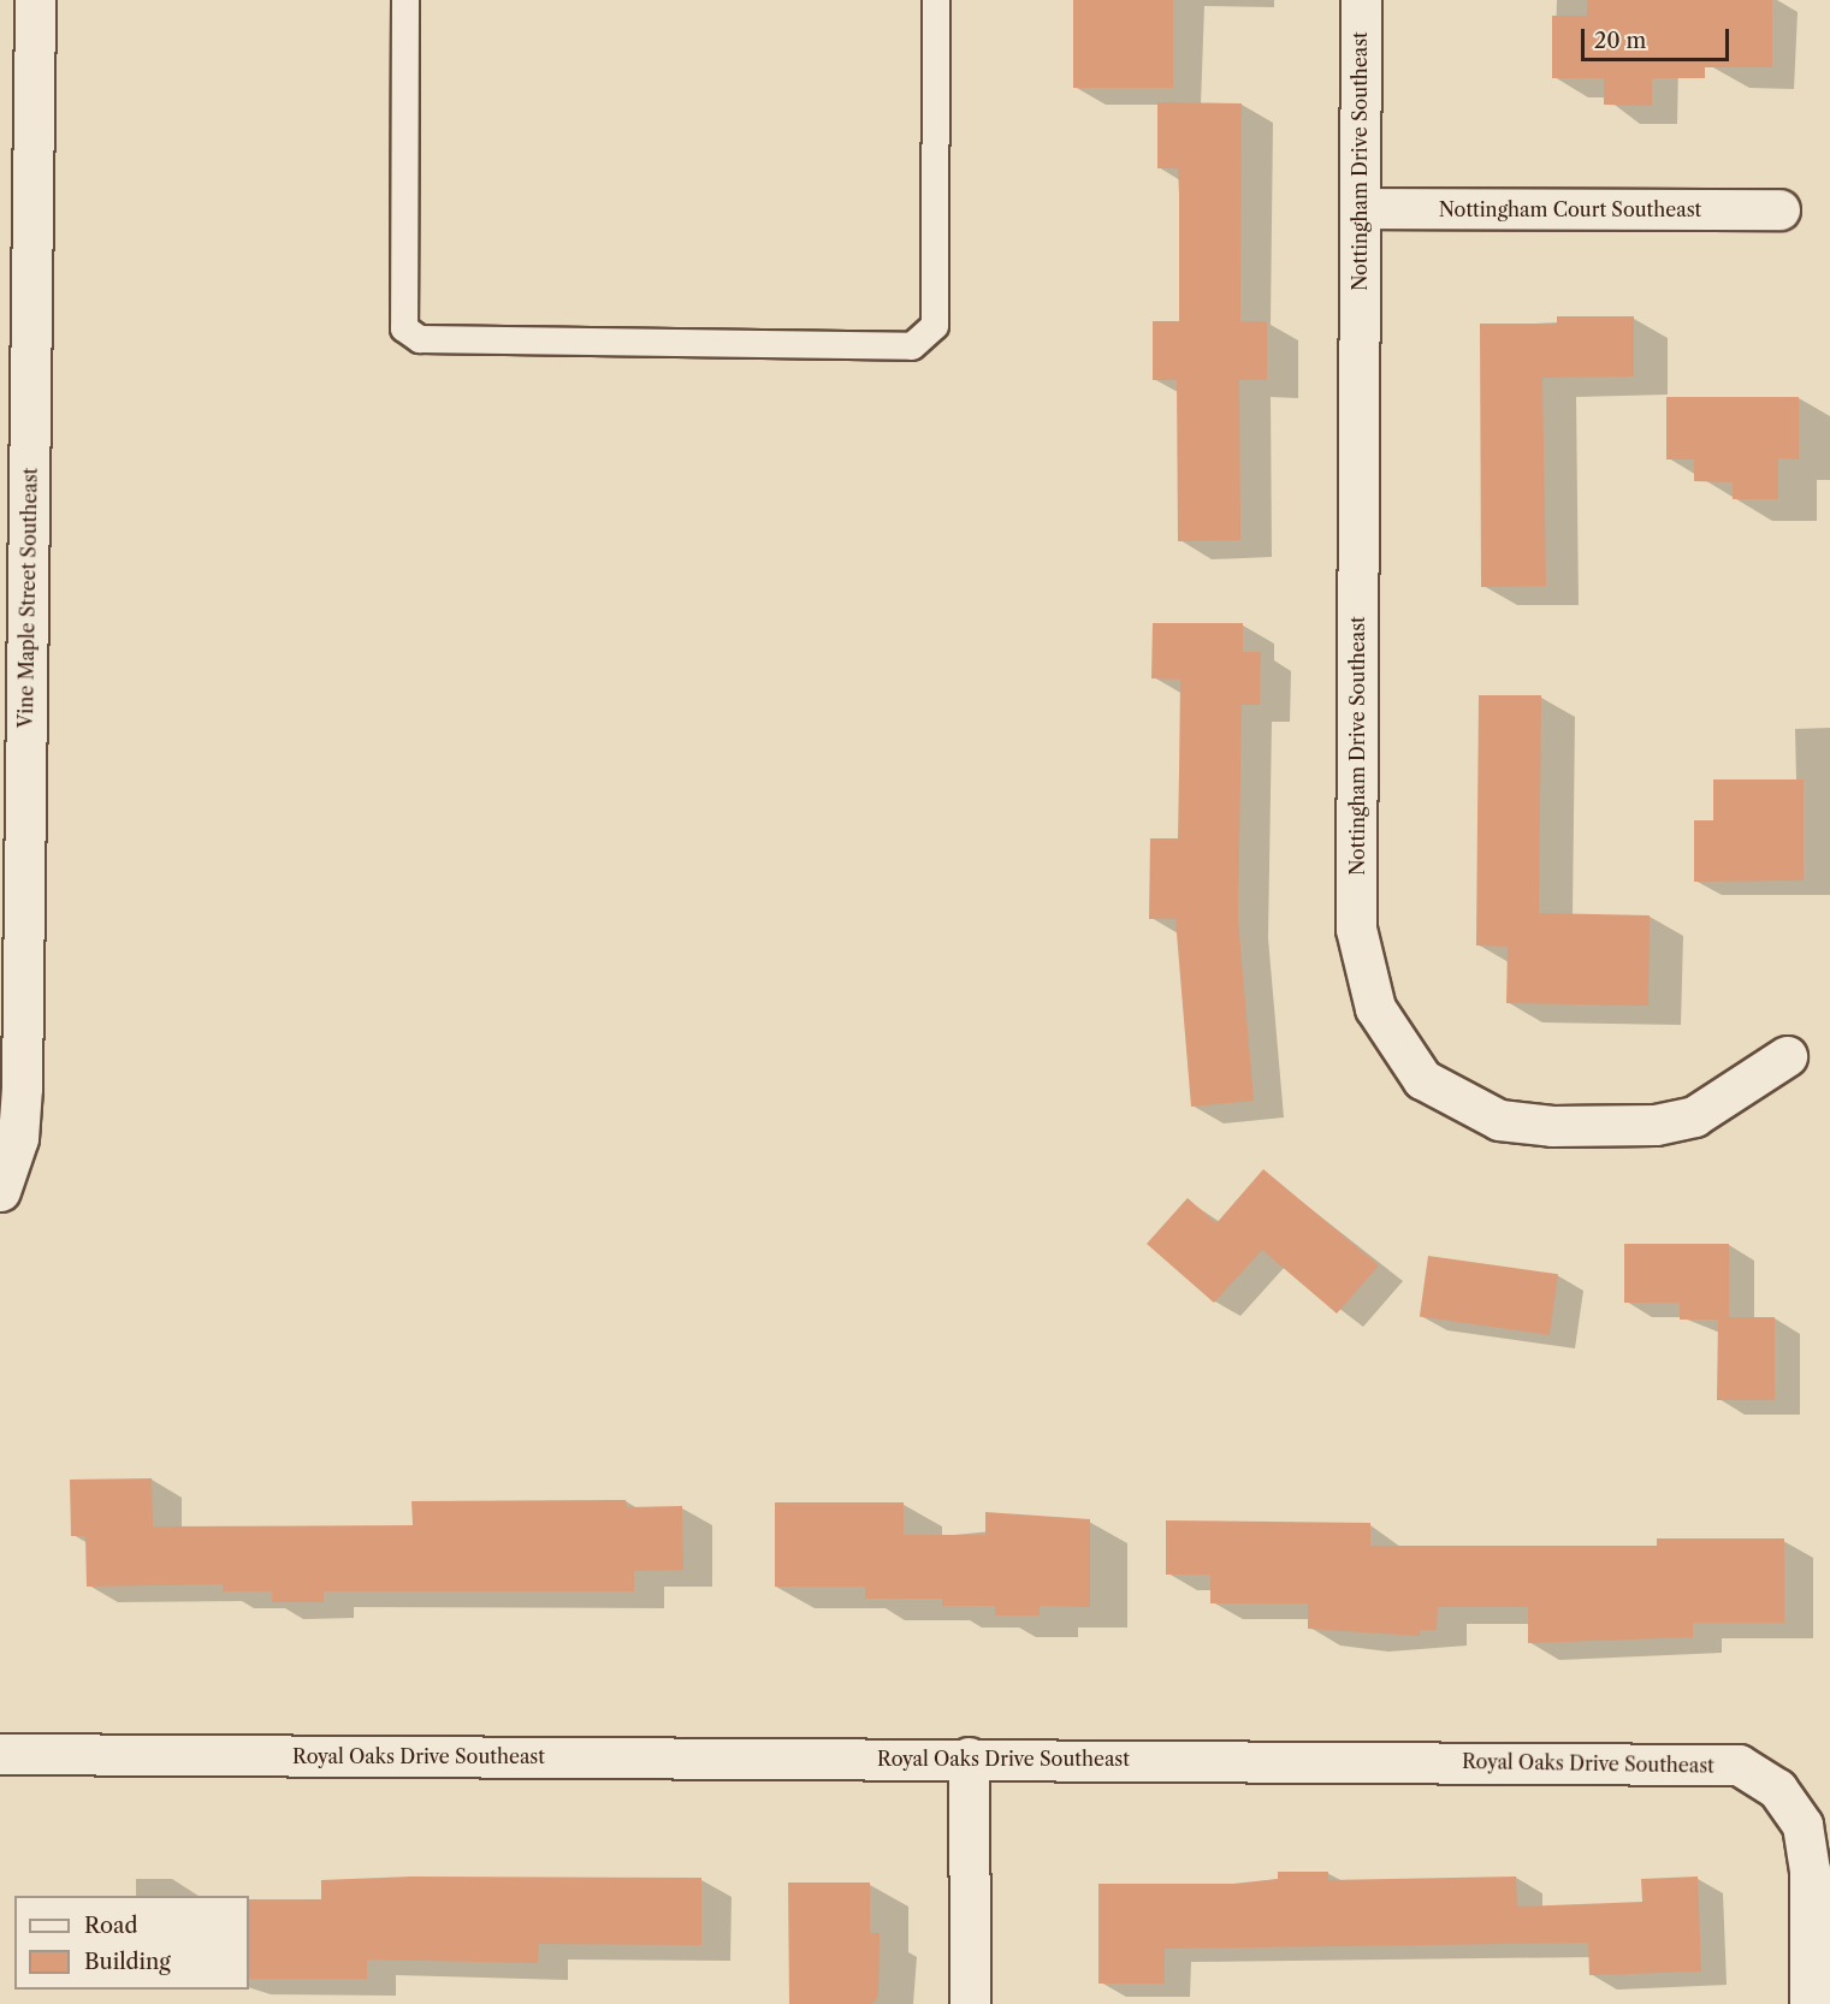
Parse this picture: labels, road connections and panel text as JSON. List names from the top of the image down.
{
  "streets": {
    "street": [
      "Nottingham Drive Southeast",
      "Nottingham Court Southeast",
      "Vine Maple Street Southeast",
      "Royal Oaks Drive Southeast"
    ]
  },
  "crossings": [
    ["Nottingham Drive Southeast", "Nottingham Court Southeast"]
  ],
  "legend": ["Road", "Building"],
  "scale_bar": "20 m"
}
